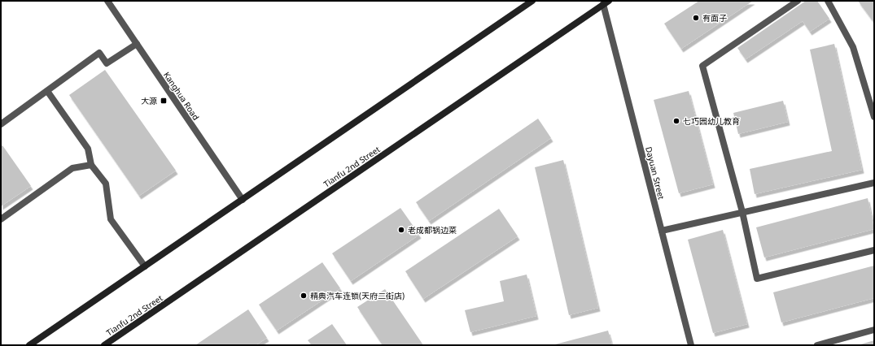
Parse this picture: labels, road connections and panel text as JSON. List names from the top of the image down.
{
  "streets": {
    "main road": ["Tianfu 2nd Street"],
    "street": ["Kanghua Road", "Dayuan Street"]
  },
  "crossings": [
    ["Tianfu 2nd Street", "Dayuan Street"]
  ],
  "places": {
    "other": [
      "有面子",
      "七巧园幼儿教育",
      "老成都锅边菜",
      "精典汽车连锁(天府二街店)"
    ],
    "transit": ["大源"]
  }
}
